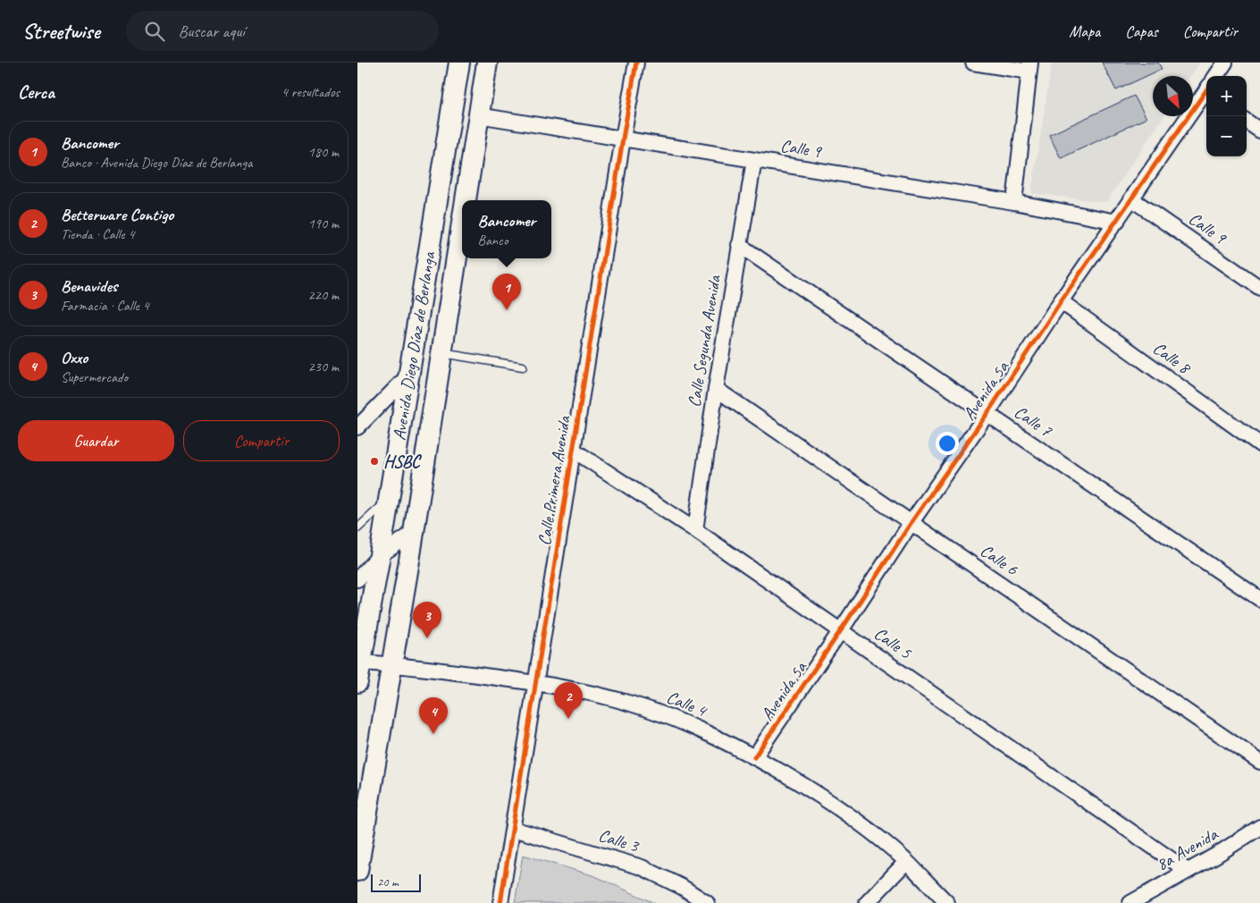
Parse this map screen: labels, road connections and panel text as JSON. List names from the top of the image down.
{
  "streets": {
    "main road": ["Avenida Diego Díaz de Berlanga"],
    "street": [
      "Calle 9",
      "Calle Segunda Avenida",
      "Calle 8",
      "Avenida 5a",
      "Calle 7",
      "Calle Primera Avenida",
      "Calle 6",
      "Calle 5",
      "Calle 4",
      "Calle 3",
      "8a Avenida"
    ]
  },
  "crossings": [
    ["Calle 9", "Calle Segunda Avenida"],
    ["Calle 9", "Avenida Diego Díaz de Berlanga"],
    ["Calle 9", "Avenida 5a"],
    ["Calle 9", "Calle Primera Avenida"],
    ["Calle Segunda Avenida", "Calle 7"],
    ["Calle Segunda Avenida", "Calle 6"],
    ["Calle Segunda Avenida", "Calle 5"],
    ["Avenida Diego Díaz de Berlanga", "Calle 4"],
    ["Calle 8", "Avenida 5a"],
    ["Avenida 5a", "Calle 7"],
    ["Avenida 5a", "Calle 6"],
    ["Avenida 5a", "Calle 5"],
    ["Avenida 5a", "Calle 4"],
    ["Calle Primera Avenida", "Calle 5"],
    ["Calle Primera Avenida", "Calle 4"],
    ["Calle Primera Avenida", "Calle 3"],
    ["Calle 5", "8a Avenida"]
  ],
  "places": ["HSBC"],
  "scale_bar": "20 m",
  "north": "bottom right",
  "page": {
    "header": "Streetwise",
    "search": "Buscar aquí",
    "nav": ["Mapa", "Capas", "Compartir"],
    "heading": ["Cerca", "4 resultados"],
    "map_buttons": ["+", "−"],
    "list": [
      {
        "mark": "1",
        "name": "Bancomer",
        "note": "Banco · Avenida Diego Díaz de Berlanga",
        "value": "180 m"
      },
      {
        "mark": "2",
        "name": "Betterware Contigo",
        "note": "Tienda · Calle 4",
        "value": "190 m"
      },
      {
        "mark": "3",
        "name": "Benavides",
        "note": "Farmacia · Calle 4",
        "value": "220 m"
      },
      {
        "mark": "4",
        "name": "Oxxo",
        "note": "Supermercado",
        "value": "230 m"
      }
    ],
    "popup": ["Bancomer", "Banco"],
    "pins": [
      "1",
      "3",
      "2",
      "4"
    ],
    "buttons": ["Guardar", "Compartir"],
    "scale": "20 m"
  }
}
